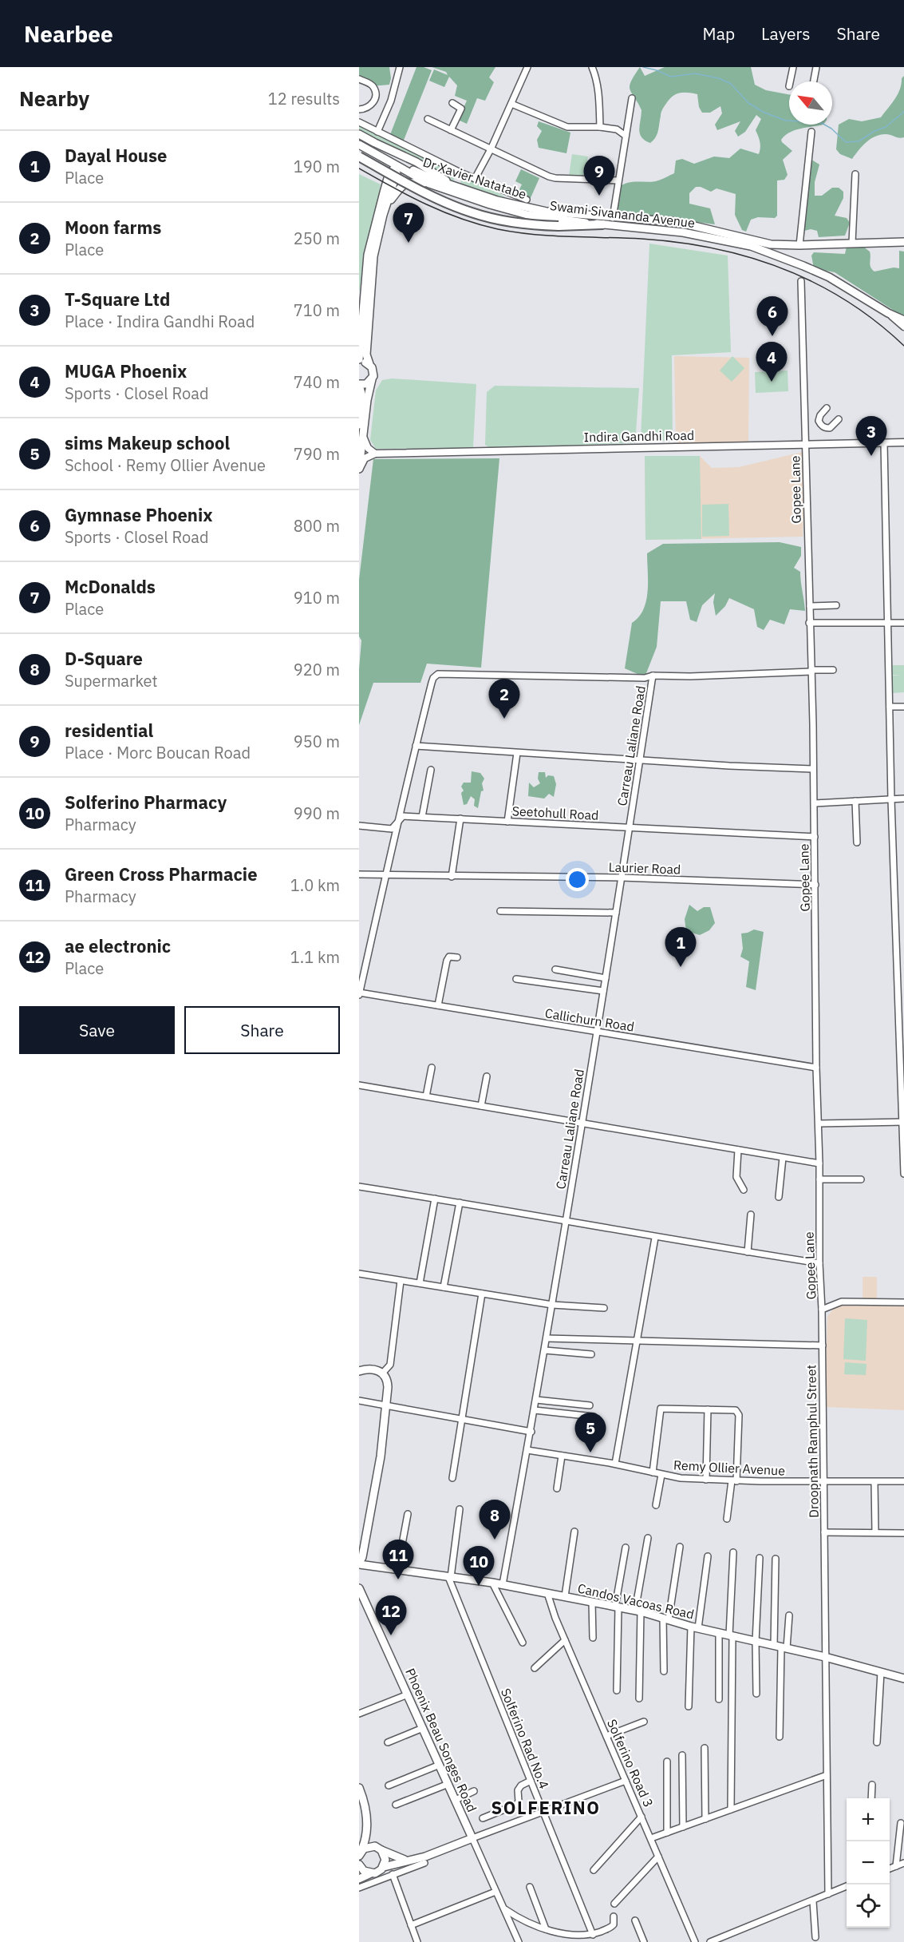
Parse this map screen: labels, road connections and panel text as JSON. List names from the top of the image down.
{
  "streets": {
    "main road": [
      "Dr Xavier Natatabe",
      "Swami Sivananda Avenue",
      "Candos Vacoas Road",
      "Phoenix Beau Songes Road"
    ],
    "street": [
      "Indira Gandhi Road",
      "Gopee Lane",
      "Carreau Laliane Road",
      "Seetohull Road",
      "Laurier Road",
      "Callichurn Road",
      "Droopnath Ramphul Street",
      "Remy Ollier Avenue",
      "Solferino Rad No.4",
      "Solferino Road 3"
    ]
  },
  "crossings": [
    ["Indira Gandhi Road", "Gopee Lane"],
    ["Gopee Lane", "Seetohull Road"],
    ["Gopee Lane", "Laurier Road"],
    ["Gopee Lane", "Callichurn Road"],
    ["Gopee Lane", "Droopnath Ramphul Street"],
    ["Carreau Laliane Road", "Seetohull Road"],
    ["Carreau Laliane Road", "Laurier Road"],
    ["Carreau Laliane Road", "Callichurn Road"],
    ["Carreau Laliane Road", "Remy Ollier Avenue"],
    ["Carreau Laliane Road", "Candos Vacoas Road"],
    ["Droopnath Ramphul Street", "Remy Ollier Avenue"],
    ["Droopnath Ramphul Street", "Candos Vacoas Road"],
    ["Candos Vacoas Road", "Solferino Rad No.4"],
    ["Candos Vacoas Road", "Solferino Road 3"]
  ],
  "districts": ["SOLFERINO"],
  "north": "top left",
  "page": {
    "header": "Nearbee",
    "nav": ["Map", "Layers", "Share"],
    "heading": ["Nearby", "12 results"],
    "list": [
      {
        "mark": "1",
        "name": "Dayal House",
        "note": "Place",
        "value": "190 m"
      },
      {
        "mark": "2",
        "name": "Moon farms",
        "note": "Place",
        "value": "250 m"
      },
      {
        "mark": "3",
        "name": "T-Square Ltd",
        "note": "Place · Indira Gandhi Road",
        "value": "710 m"
      },
      {
        "mark": "4",
        "name": "MUGA Phoenix",
        "note": "Sports · Closel Road",
        "value": "740 m"
      },
      {
        "mark": "5",
        "name": "sims Makeup school",
        "note": "School · Remy Ollier Avenue",
        "value": "790 m"
      },
      {
        "mark": "6",
        "name": "Gymnase Phoenix",
        "note": "Sports · Closel Road",
        "value": "800 m"
      },
      {
        "mark": "7",
        "name": "McDonalds",
        "note": "Place",
        "value": "910 m"
      },
      {
        "mark": "8",
        "name": "D-Square",
        "note": "Supermarket",
        "value": "920 m"
      },
      {
        "mark": "9",
        "name": "residential",
        "note": "Place · Morc Boucan Road",
        "value": "950 m"
      },
      {
        "mark": "10",
        "name": "Solferino Pharmacy",
        "note": "Pharmacy",
        "value": "990 m"
      },
      {
        "mark": "11",
        "name": "Green Cross Pharmacie",
        "note": "Pharmacy",
        "value": "1.0 km"
      },
      {
        "mark": "12",
        "name": "ae electronic",
        "note": "Place",
        "value": "1.1 km"
      }
    ],
    "pins": [
      "9",
      "7",
      "6",
      "4",
      "3",
      "2",
      "1",
      "5",
      "8",
      "11",
      "10",
      "12"
    ],
    "buttons": ["Save", "Share"],
    "map_buttons": ["+", "−"]
  }
}
